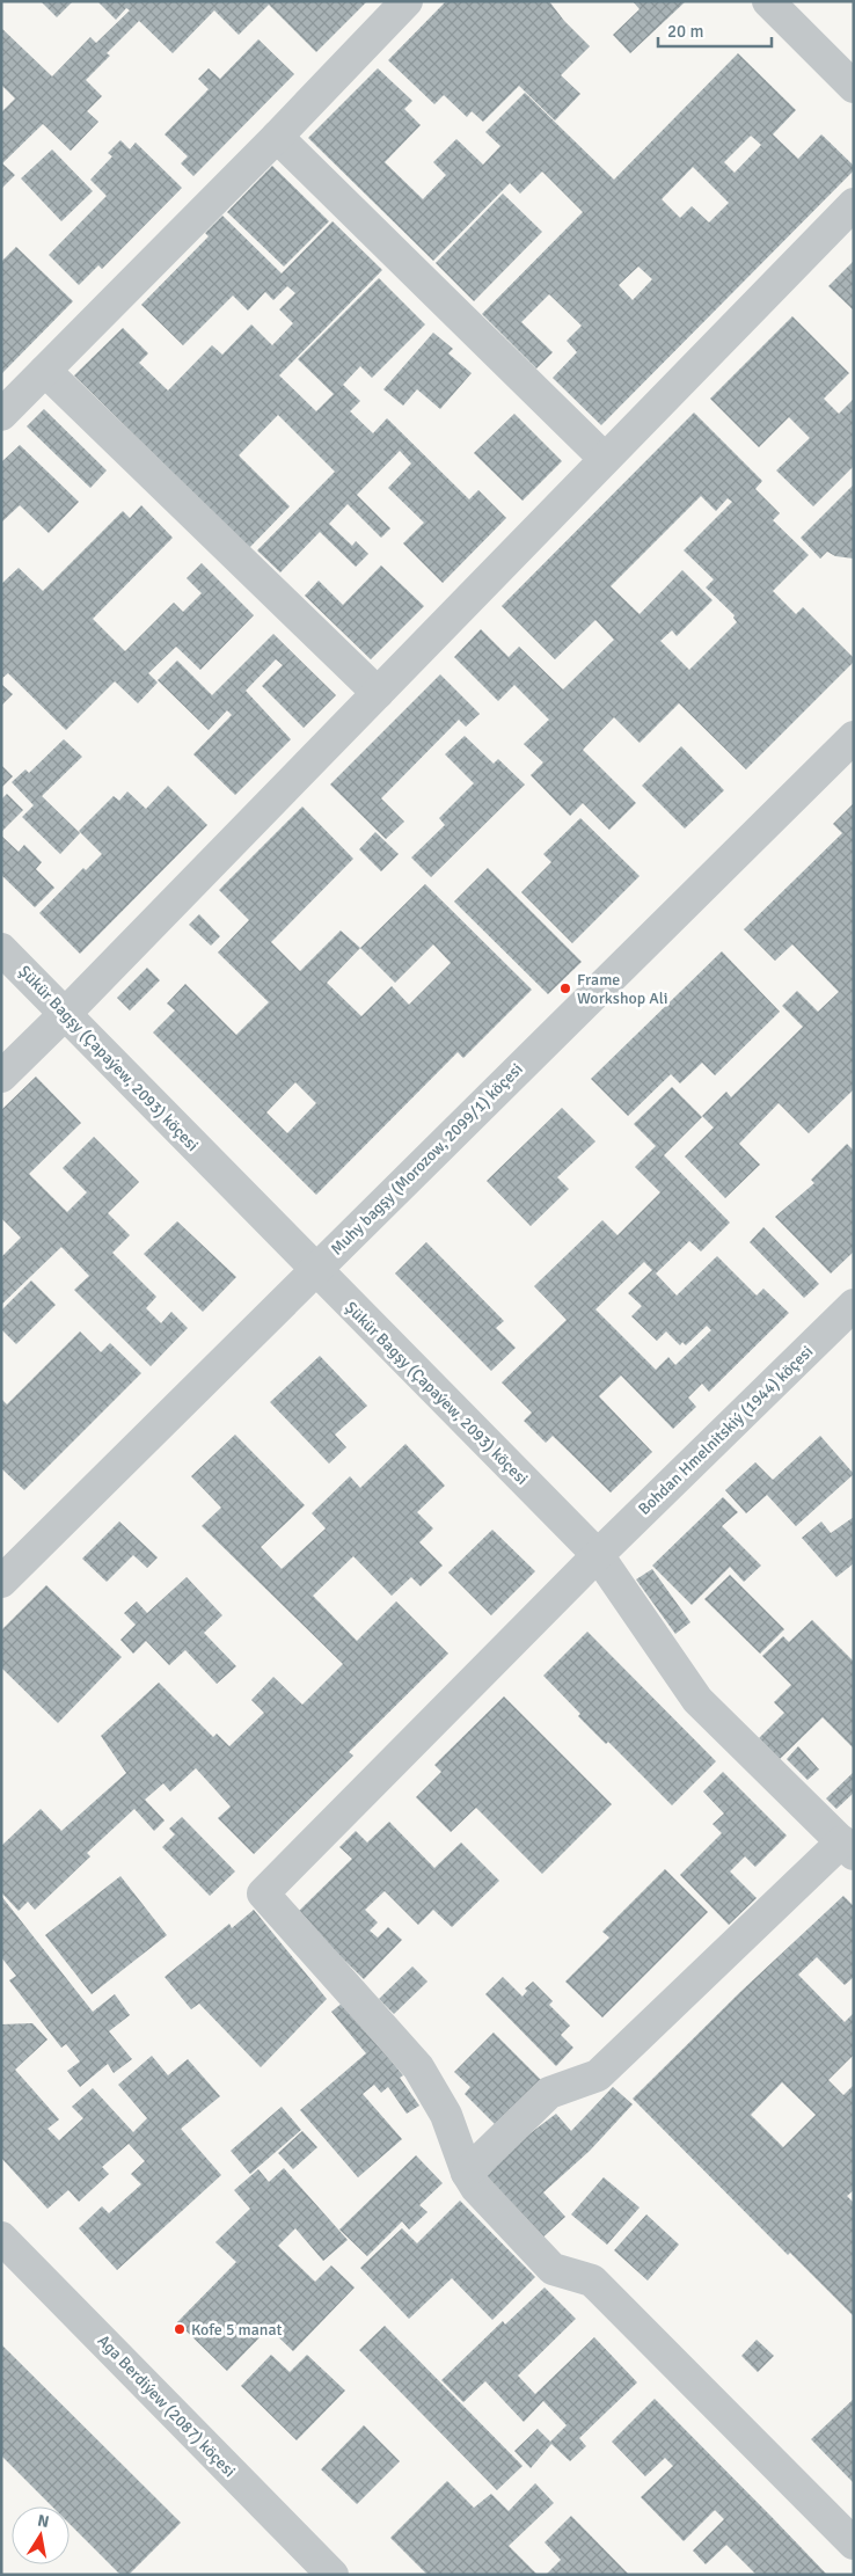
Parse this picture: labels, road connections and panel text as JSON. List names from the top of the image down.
{
  "streets": {
    "street": [
      "Şükür Bagşy (Çapaýew, 2093) köçesi",
      "Muhy bagşy (Morozow, 2099/1) köçesi",
      "Bohdan Hmelnitskiý (1944) köçesi",
      "Aga Berdiýew (2087) köçesi"
    ]
  },
  "crossings": [
    ["Şükür Bagşy (Çapaýew, 2093) köçesi", "Muhy bagşy (Morozow, 2099/1) köçesi"],
    ["Şükür Bagşy (Çapaýew, 2093) köçesi", "Bohdan Hmelnitskiý (1944) köçesi"]
  ],
  "places": ["Frame Workshop Ali", "Kofe 5 manat"],
  "scale_bar": "20 m",
  "north": "top"
}
